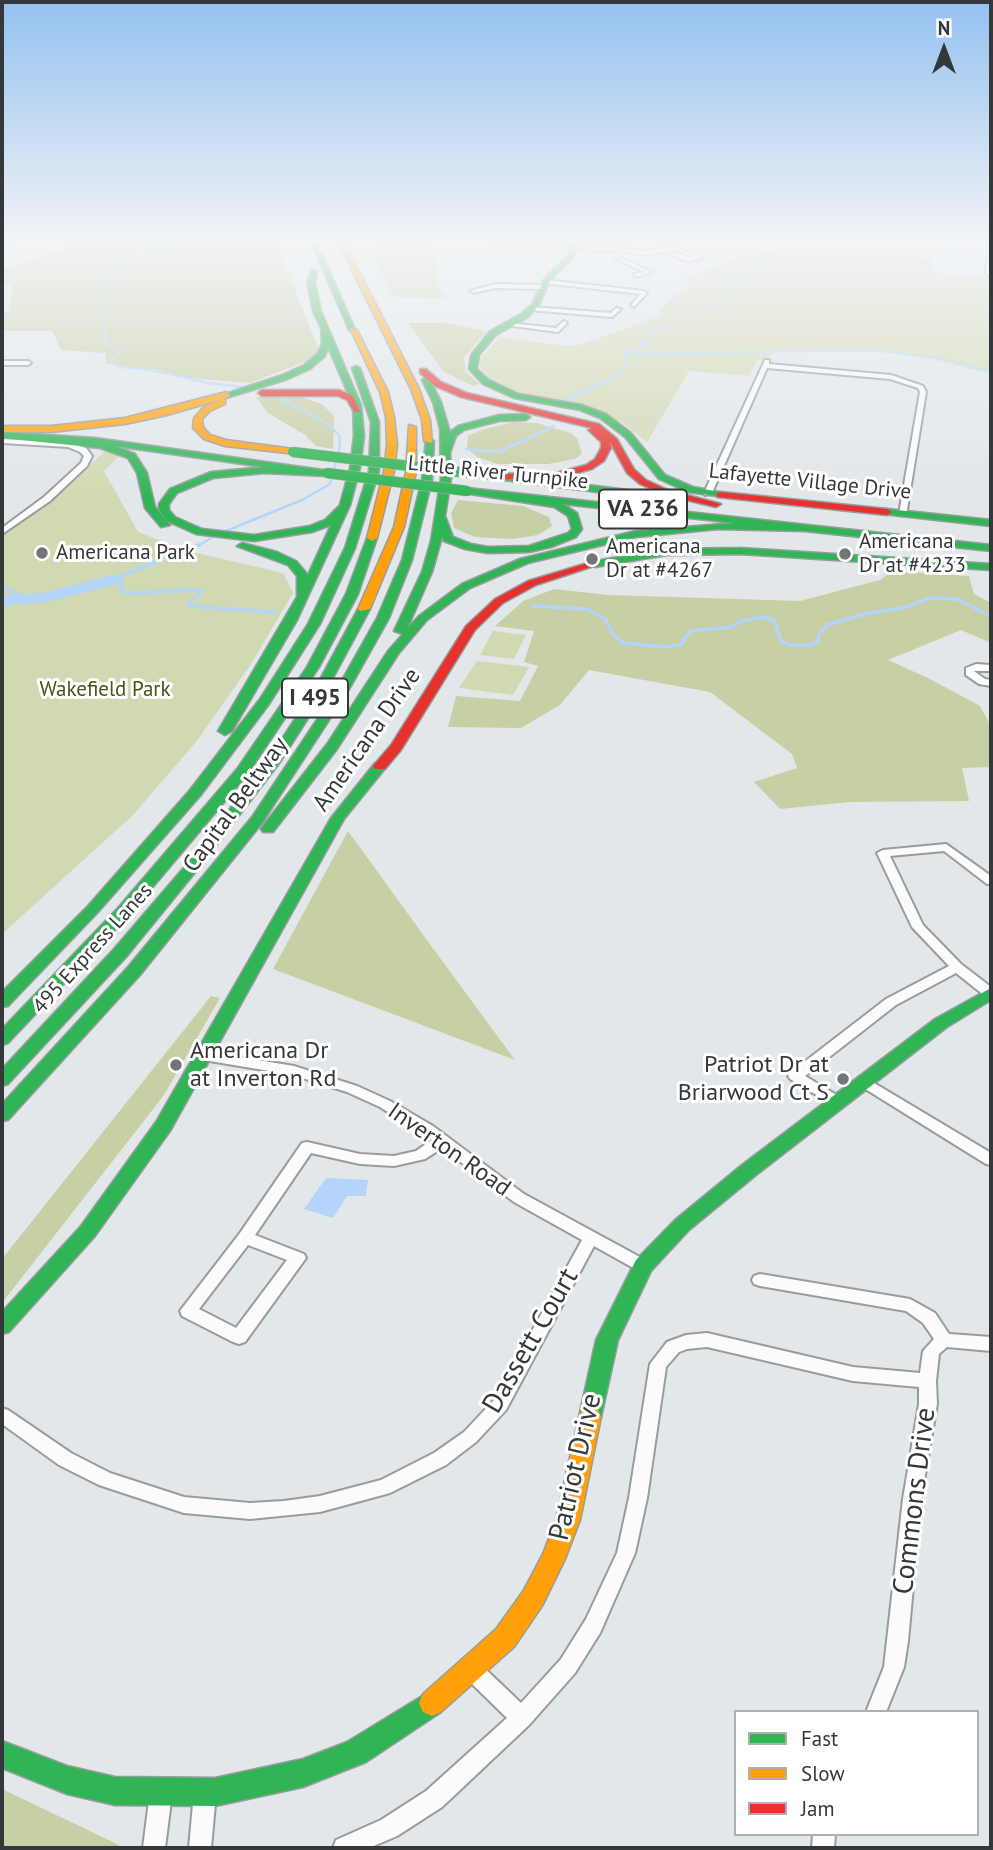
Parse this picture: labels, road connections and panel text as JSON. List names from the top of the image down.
{
  "streets": {
    "main road": [
      "Little River Turnpike",
      "Lafayette Village Drive",
      "VA 236",
      "I 495",
      "Americana Drive",
      "Capital Beltway",
      "495 Express Lanes",
      "Patriot Drive"
    ],
    "street": ["Inverton Road", "Dassett Court", "Commons Drive"]
  },
  "crossings": [
    ["Little River Turnpike", "Lafayette Village Drive"],
    ["Americana Drive", "Inverton Road"],
    ["Inverton Road", "Dassett Court"],
    ["Inverton Road", "Patriot Drive"]
  ],
  "parks": ["Wakefield Park"],
  "places": [
    "Americana Park",
    "Americana Dr at #4233",
    "Americana Dr at #4267",
    "Americana Dr at Inverton Rd",
    "Patriot Dr at Briarwood Ct S"
  ],
  "legend": ["Fast", "Slow", "Jam"],
  "north": "top"
}
